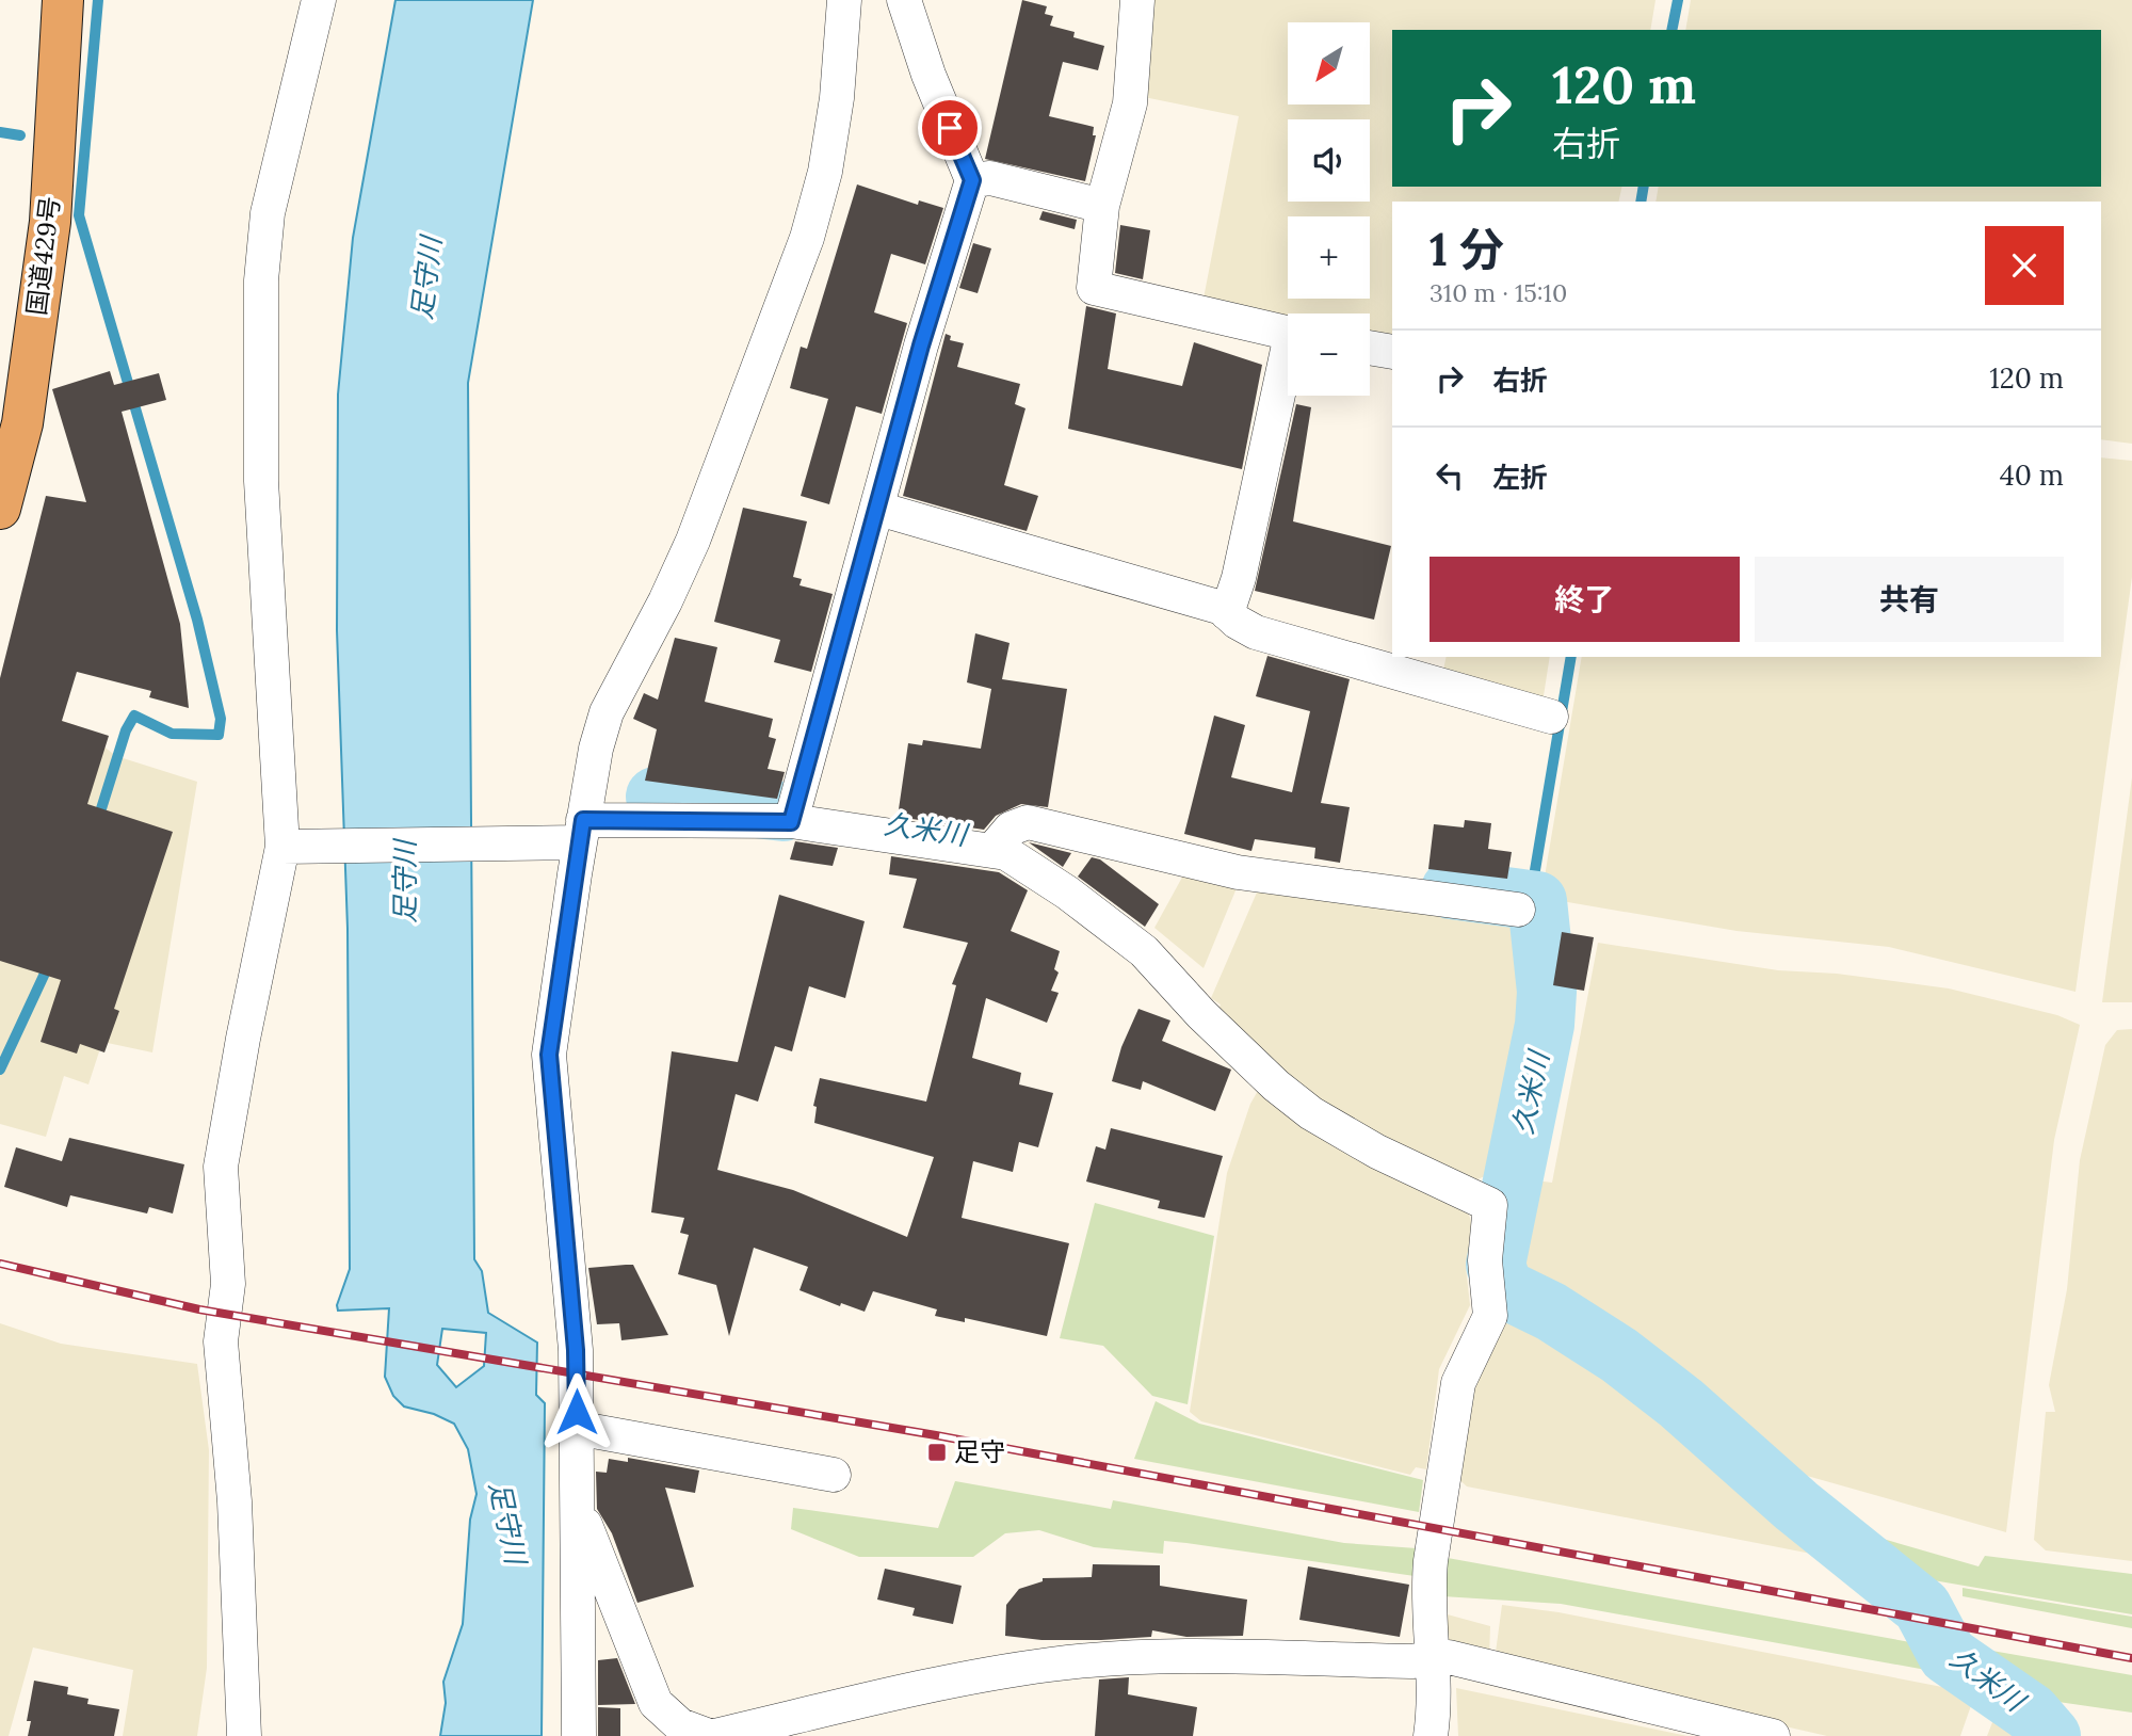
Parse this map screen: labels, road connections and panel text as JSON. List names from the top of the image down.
{
  "streets": {
    "highway": ["国道429号"]
  },
  "water": ["足守川", "久米川"],
  "places": {
    "transit": ["足守"]
  },
  "north": "bottom left",
  "page": {
    "map_buttons": ["+", "−"],
    "turn": ["120 m", "右折"],
    "heading": ["1 分", "310 m · 15:10"],
    "list": [
      {
        "name": "右折",
        "value": "120 m"
      },
      {
        "name": "左折",
        "value": "40 m"
      }
    ],
    "buttons": ["終了", "共有"]
  }
}
